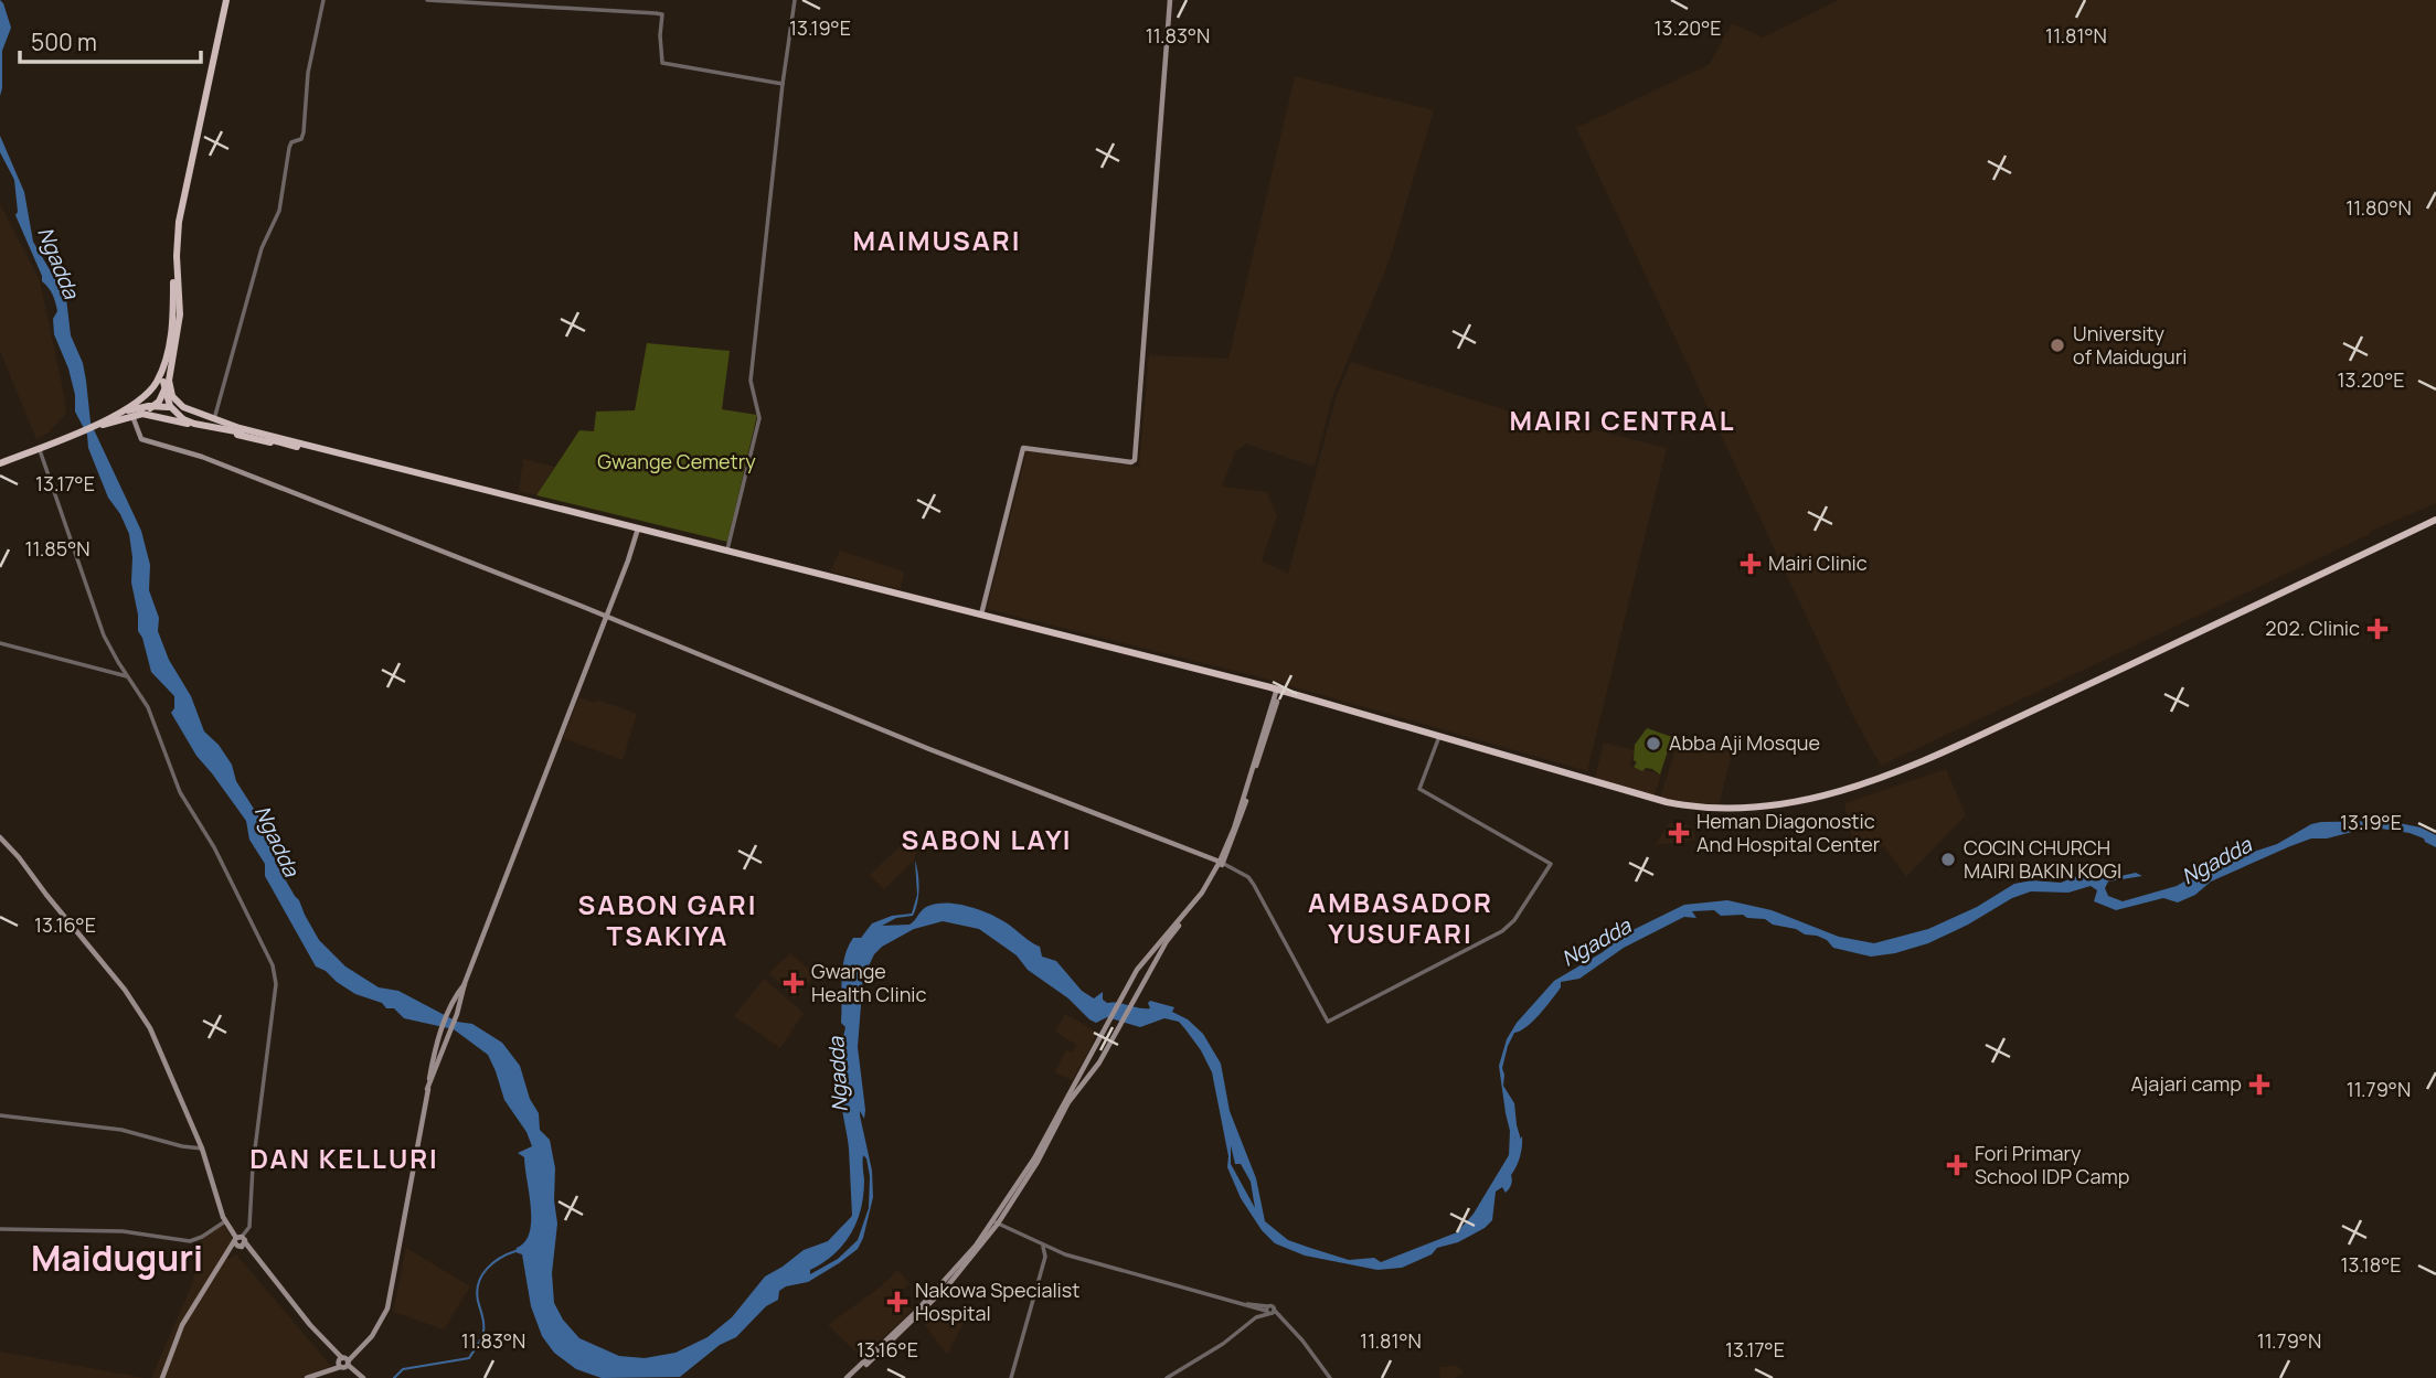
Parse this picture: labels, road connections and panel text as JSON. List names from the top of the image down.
{
  "districts": [
    "MAIMUSARI",
    "MAIRI CENTRAL",
    "SABON LAYI",
    "AMBASADOR YUSUFARI",
    "SABON GARI TSAKIYA",
    "DAN KELLURI",
    "Maiduguri"
  ],
  "water": ["Ngadda"],
  "parks": ["Gwange Cemetry"],
  "places": {
    "other": ["University of Maiduguri", "Abba Aji Mosque", "COCIN CHURCH MAIRI BAKIN KOGI"],
    "health": [
      "Mairi Clinic",
      "202. Clinic",
      "Heman Diagonostic And Hospital Center",
      "Gwange Health Clinic",
      "Ajajari camp",
      "Fori Primary School IDP Camp",
      "Nakowa Specialist Hospital"
    ]
  },
  "scale_bar": "500 m",
  "coordinates": [
    "13.19°E",
    "13.20°E",
    "11.83°N",
    "11.81°N",
    "11.80°N",
    "13.17°E",
    "11.85°N",
    "13.16°E",
    "11.79°N",
    "13.18°E"
  ]
}
